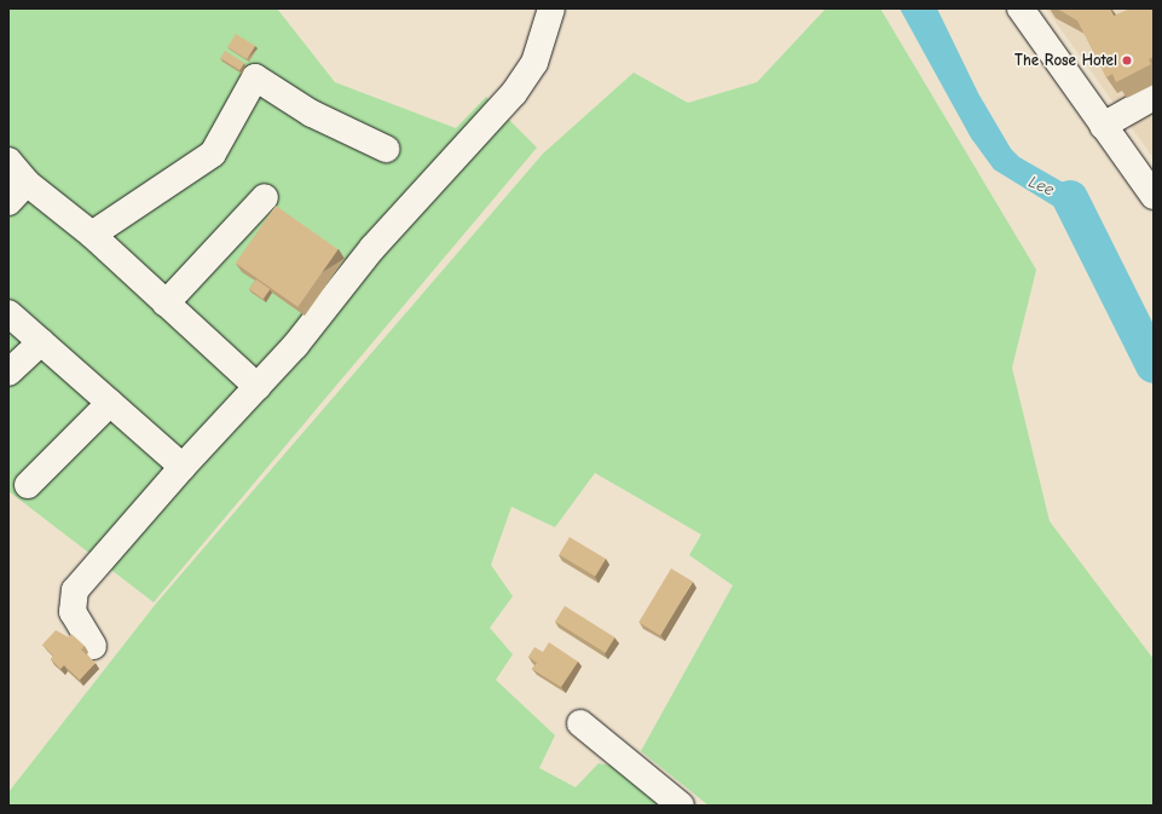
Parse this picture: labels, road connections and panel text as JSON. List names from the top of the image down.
{
  "water": ["Lee"],
  "places": ["The Rose Hotel"]
}
